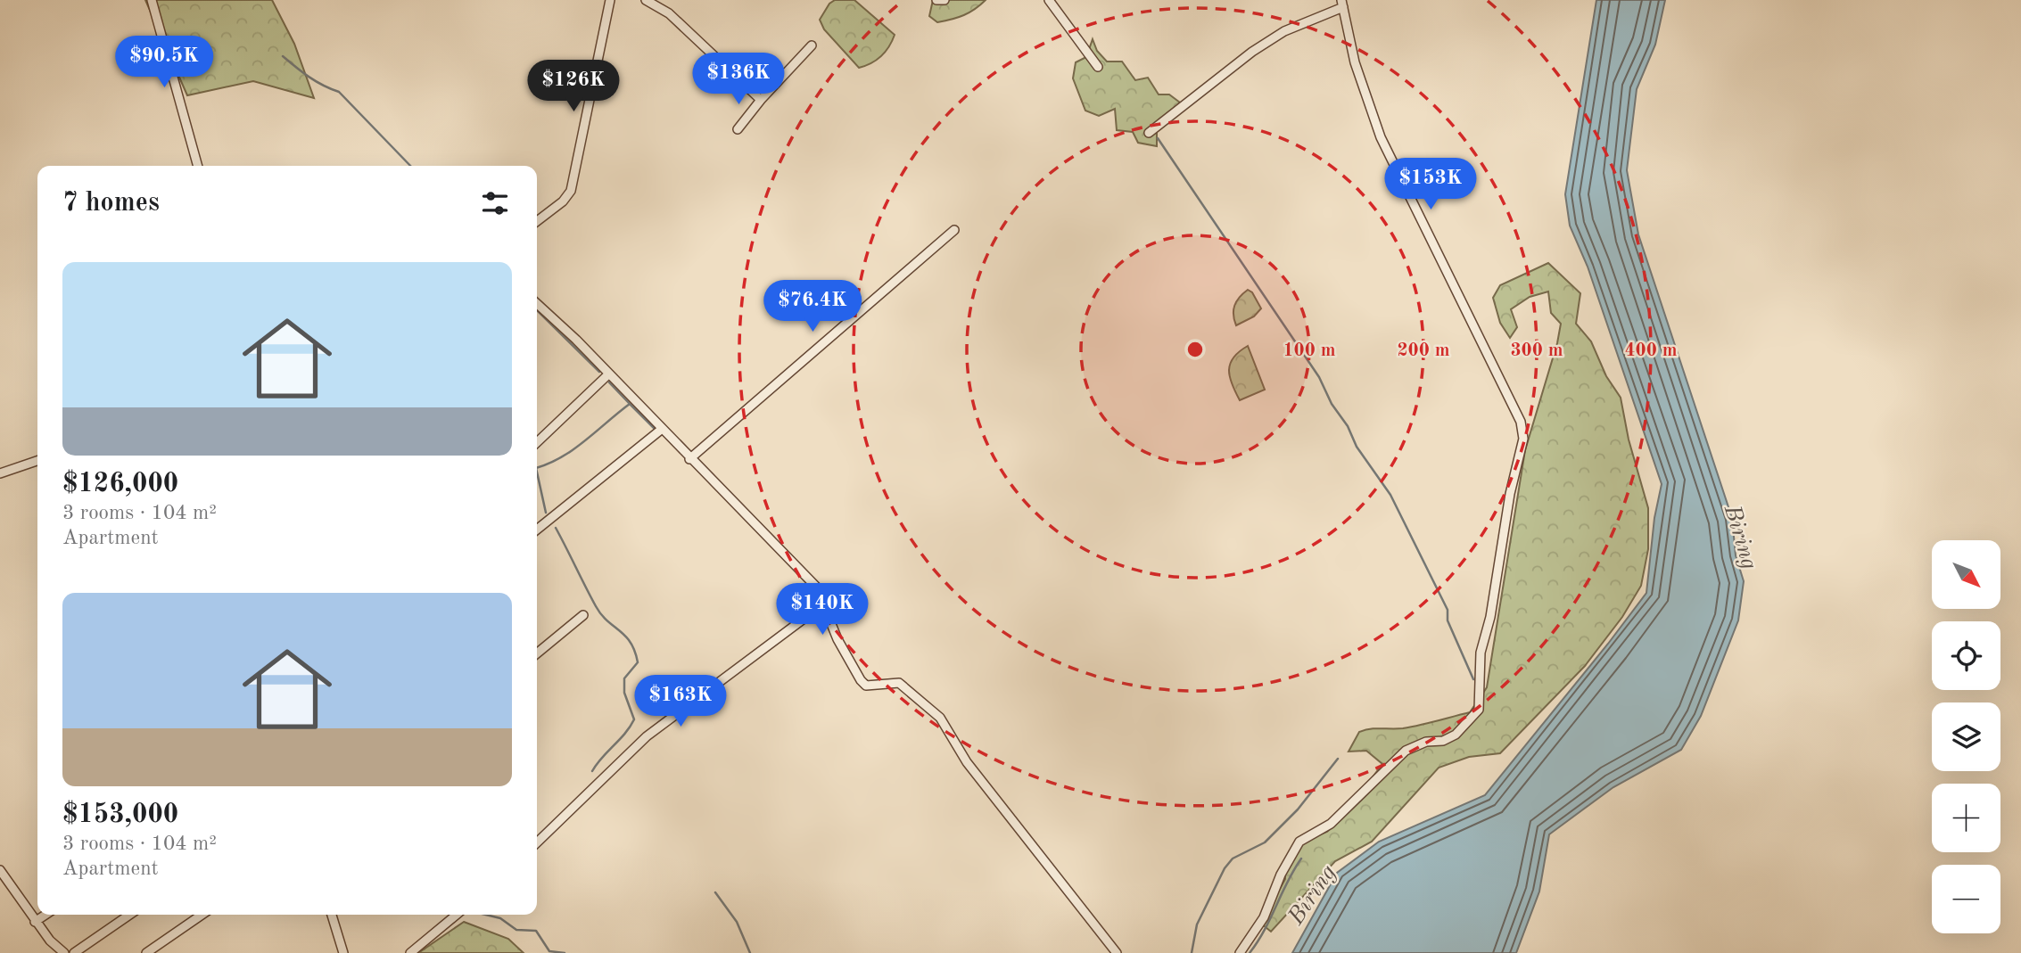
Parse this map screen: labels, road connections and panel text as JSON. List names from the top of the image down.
{
  "water": ["Biring"],
  "north": "bottom right",
  "page": {
    "price": [
      "$90.5K",
      "$136K",
      "$126K",
      "$153K",
      "$76.4K",
      "$140K",
      "$163K"
    ],
    "heading": "7 homes",
    "list": [
      {
        "name": "$126,000",
        "note": "3 rooms · 104 m² · Apartment"
      },
      {
        "name": "$153,000",
        "note": "3 rooms · 104 m² · Apartment"
      }
    ],
    "map_buttons": ["+", "−"]
  },
  "rings": [
    "100 m",
    "200 m",
    "300 m",
    "400 m"
  ]
}
